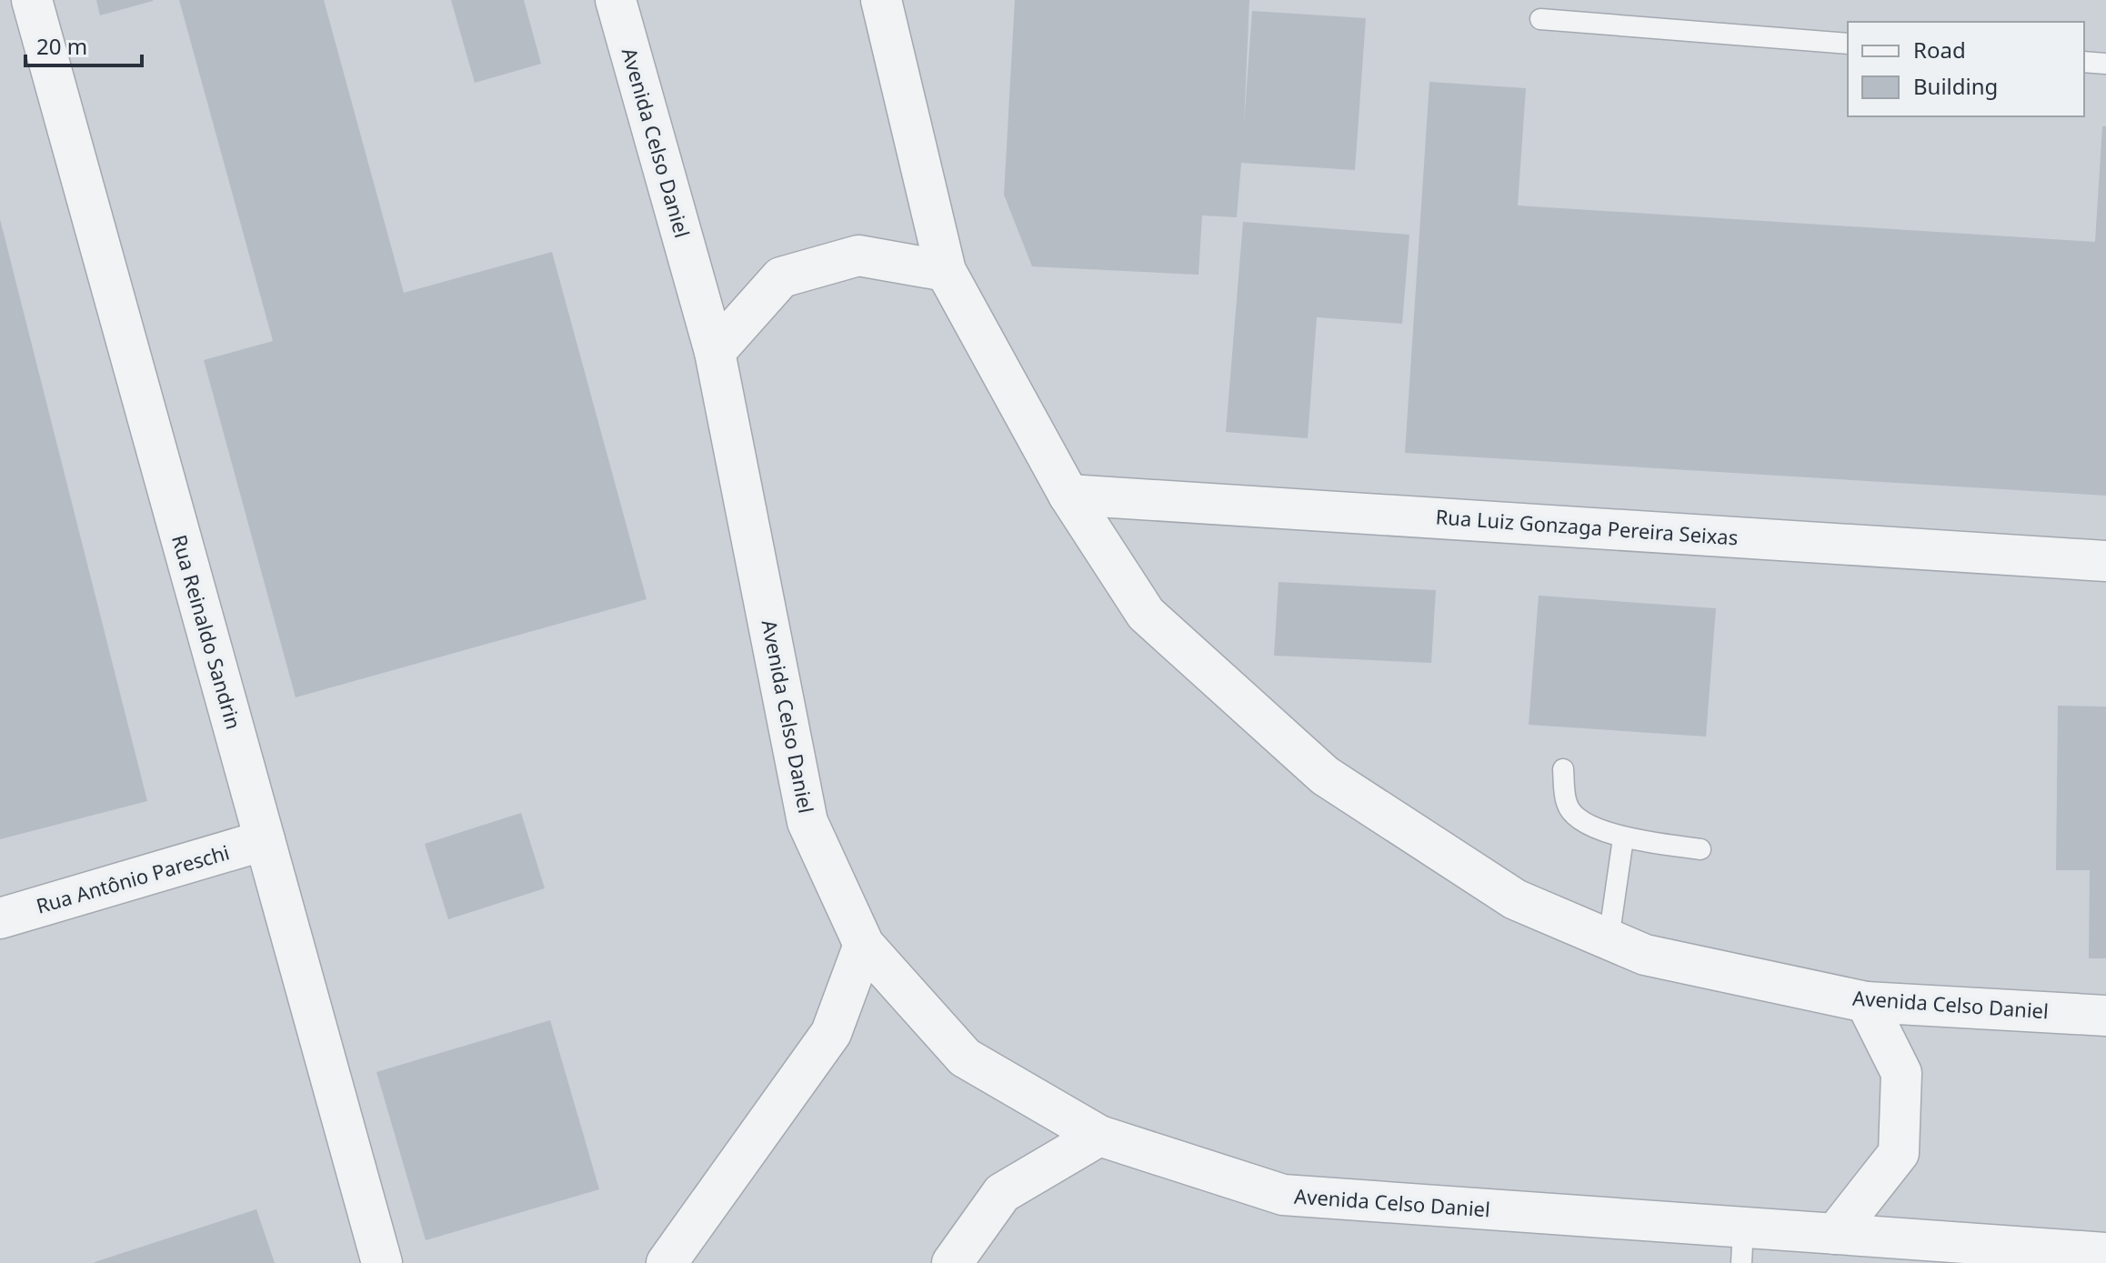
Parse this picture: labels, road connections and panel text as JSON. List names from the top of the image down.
{
  "streets": {
    "street": [
      "Avenida Celso Daniel",
      "Rua Luiz Gonzaga Pereira Seixas",
      "Rua Reinaldo Sandrin",
      "Rua Antônio Pareschi"
    ]
  },
  "crossings": [
    ["Avenida Celso Daniel", "Rua Luiz Gonzaga Pereira Seixas"],
    ["Rua Reinaldo Sandrin", "Rua Antônio Pareschi"]
  ],
  "legend": ["Road", "Building"],
  "scale_bar": "20 m"
}
